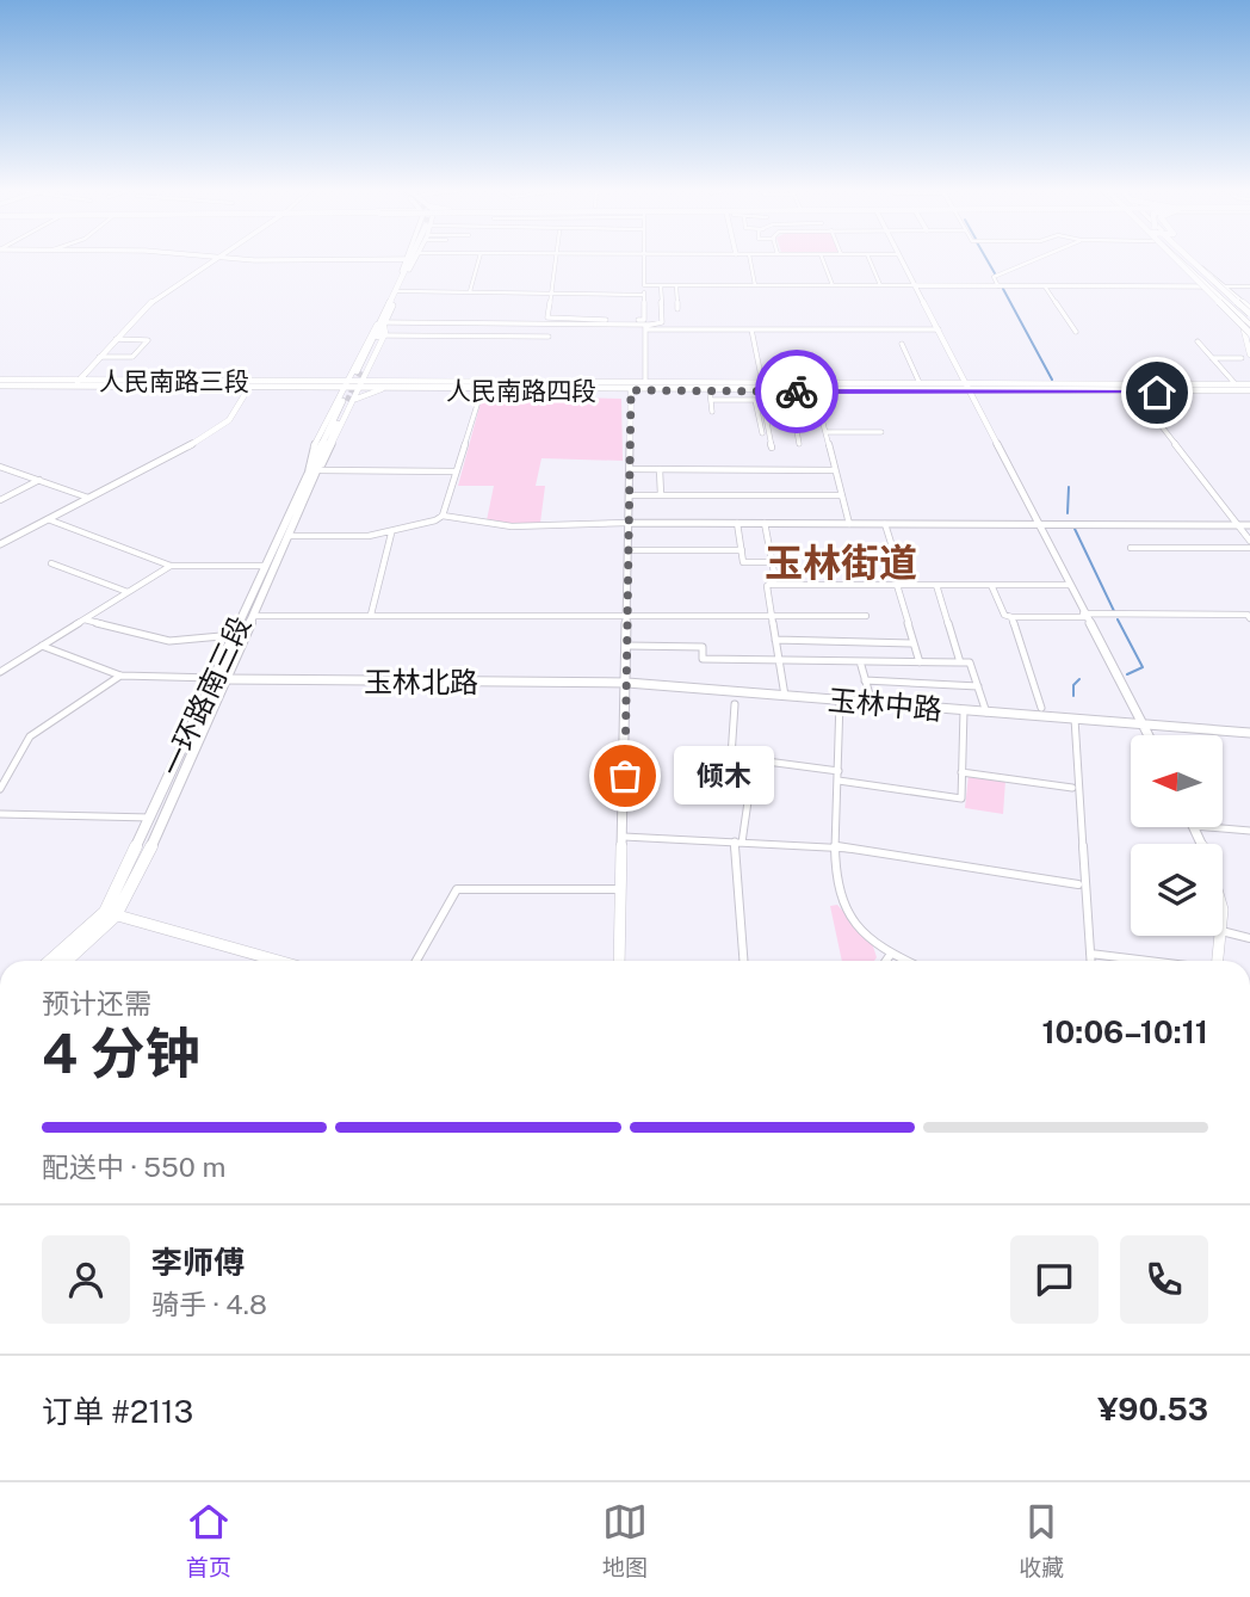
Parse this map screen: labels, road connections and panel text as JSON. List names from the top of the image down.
{
  "streets": {
    "main road": ["人民南路三段", "人民南路四段", "一环路南三段"],
    "street": ["玉林北路", "玉林中路"]
  },
  "crossings": [
    ["玉林北路", "一环路南三段"],
    ["玉林北路", "玉林中路"]
  ],
  "districts": ["玉林街道"],
  "places": ["倾木"],
  "north": "left",
  "page": {
    "bubble": "倾木",
    "heading": ["4 分钟", "预计还需", "10:06–10:11"],
    "panel": [
      "李师傅",
      "骑手 · 4.8",
      "订单 #2113",
      "¥90.53"
    ],
    "bar": "配送中 · 550 m",
    "tabs": ["首页", "地图", "收藏"]
  }
}
